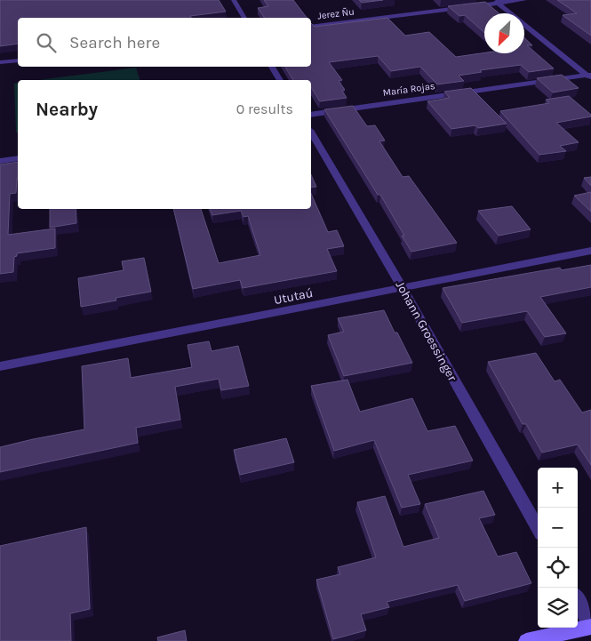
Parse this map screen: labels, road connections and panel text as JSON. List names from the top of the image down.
{
  "streets": {
    "street": [
      "Jerez Ñu",
      "María Rojas",
      "Ututaú",
      "Johann Groessinger"
    ]
  },
  "crossings": [
    ["Ututaú", "Johann Groessinger"]
  ],
  "north": "bottom left",
  "page": {
    "search": "Search here",
    "heading": ["Nearby", "0 results"],
    "map_buttons": ["+", "−"]
  }
}
